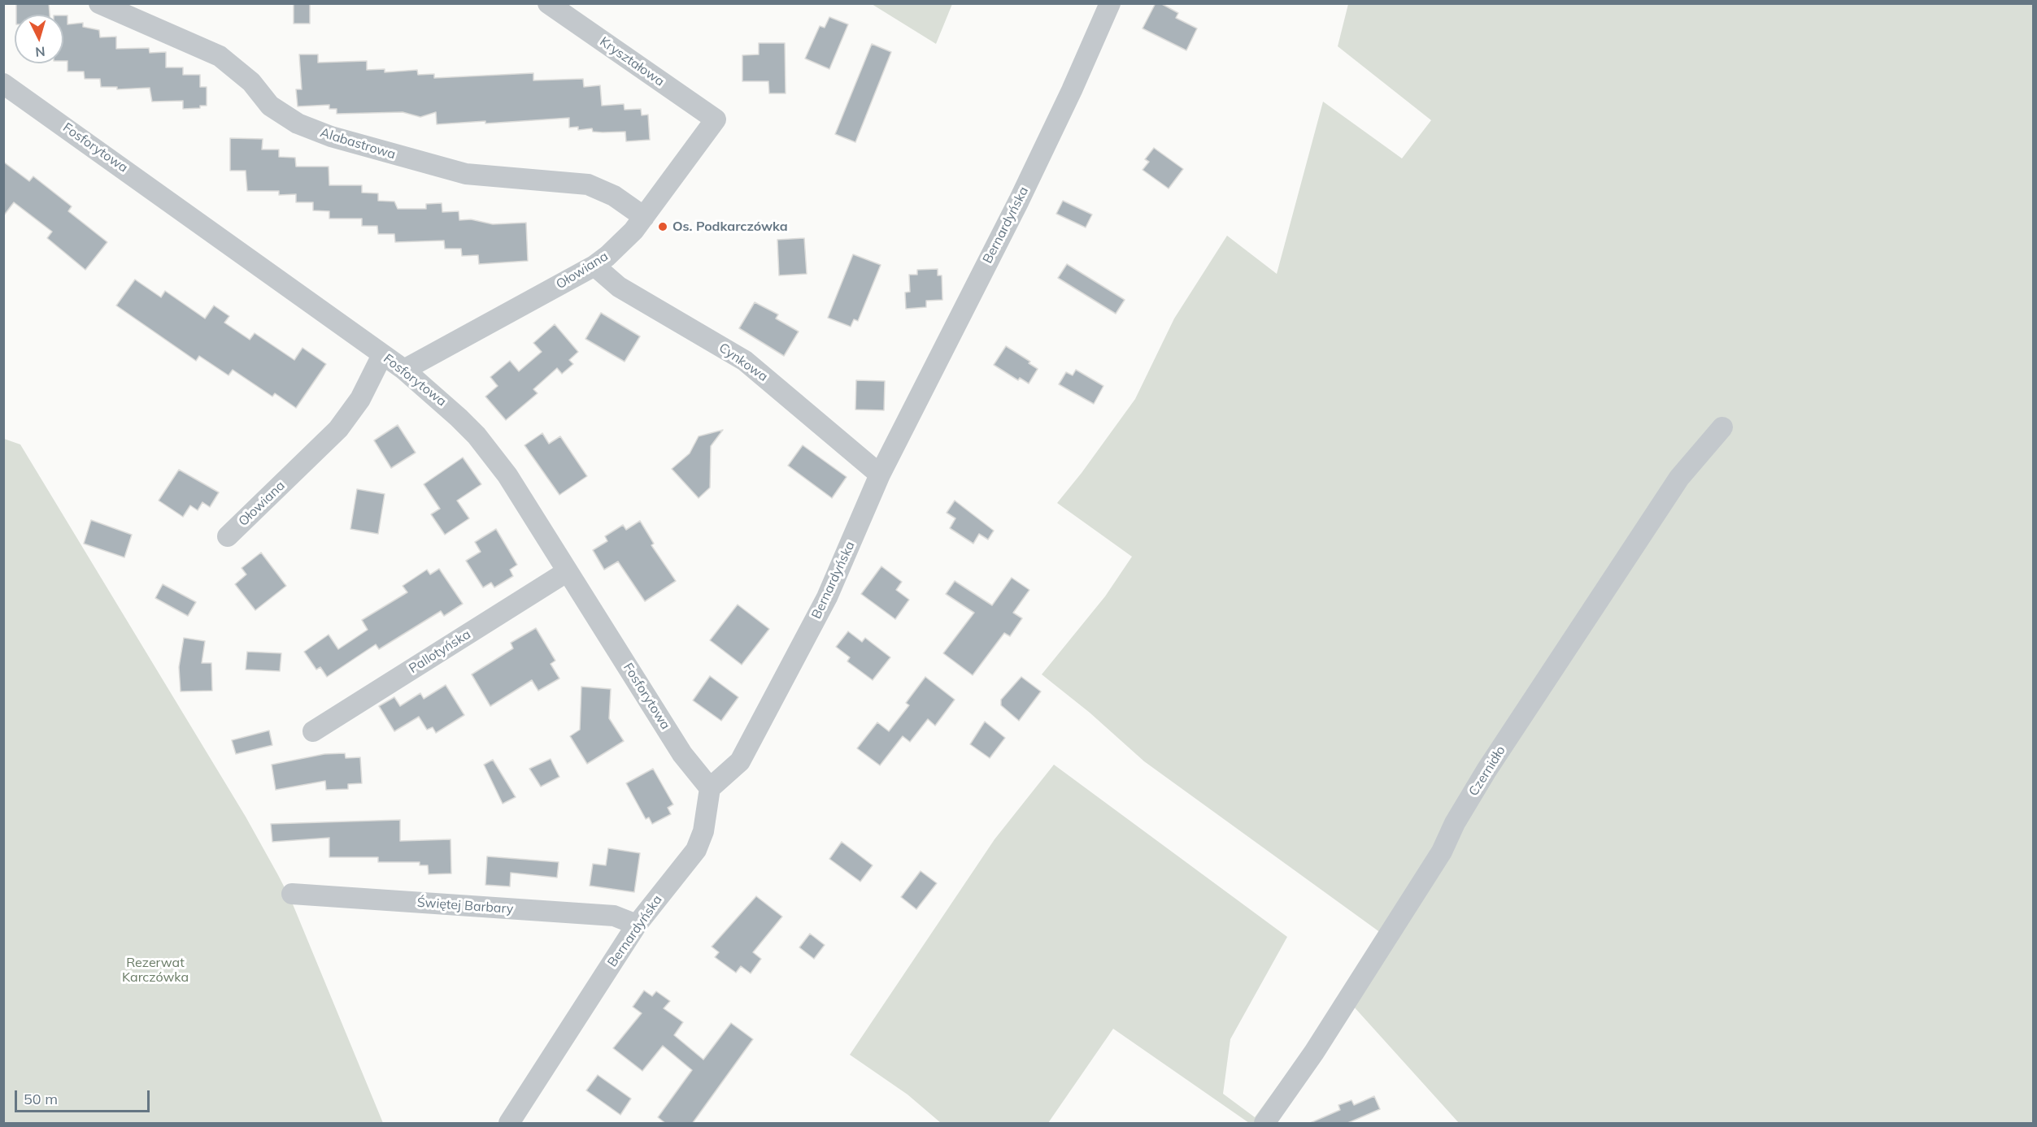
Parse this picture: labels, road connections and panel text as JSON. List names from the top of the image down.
{
  "streets": {
    "street": [
      "Kryształowa",
      "Alabastrowa",
      "Fosforytowa",
      "Bernardyńska",
      "Ołowiana",
      "Cynkowa",
      "Pallotyńska",
      "Czernidło",
      "Świętej Barbary"
    ]
  },
  "crossings": [
    ["Kryształowa", "Ołowiana"],
    ["Alabastrowa", "Ołowiana"],
    ["Fosforytowa", "Bernardyńska"],
    ["Fosforytowa", "Ołowiana"],
    ["Fosforytowa", "Pallotyńska"],
    ["Bernardyńska", "Cynkowa"],
    ["Bernardyńska", "Świętej Barbary"],
    ["Ołowiana", "Cynkowa"]
  ],
  "parks": ["Rezerwat Karczówka"],
  "places": ["Os. Podkarczówka"],
  "scale_bar": "50 m",
  "north": "bottom"
}
